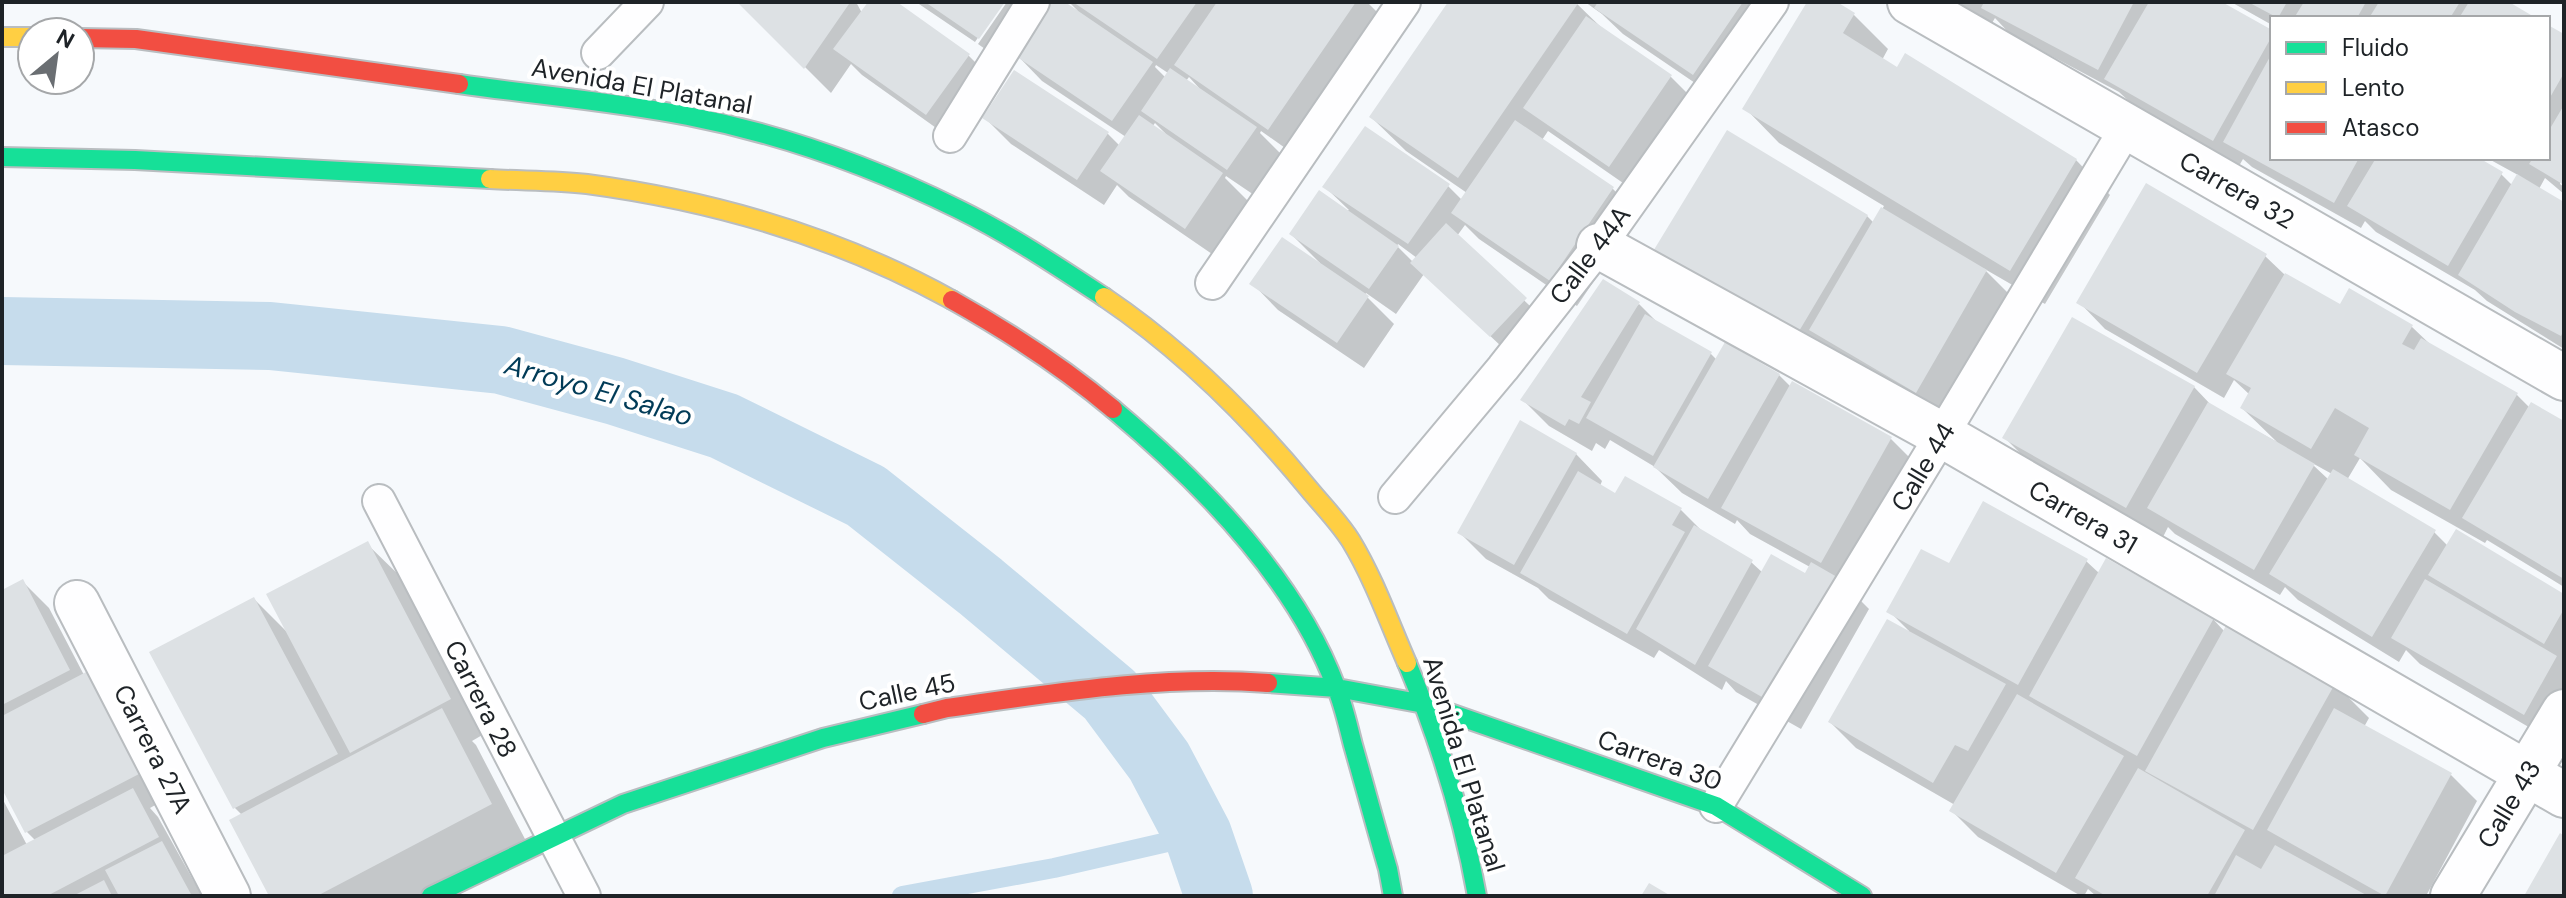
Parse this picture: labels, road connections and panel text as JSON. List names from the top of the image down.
{
  "streets": {
    "main road": ["Avenida El Platanal", "Calle 45", "Carrera 30"],
    "street": [
      "Carrera 32",
      "Carrera 31",
      "Carrera 27A",
      "Calle 43"
    ],
    "lane": ["Calle 44A", "Calle 44", "Carrera 28"]
  },
  "crossings": [
    ["Avenida El Platanal", "Calle 45"],
    ["Avenida El Platanal", "Carrera 30"],
    ["Carrera 32", "Calle 44"],
    ["Calle 44A", "Carrera 31"],
    ["Calle 44", "Carrera 31"],
    ["Calle 44", "Carrera 30"],
    ["Carrera 31", "Calle 43"],
    ["Calle 45", "Carrera 28"],
    ["Calle 45", "Carrera 30"]
  ],
  "water": ["Arroyo El Salao"],
  "legend": ["Fluido", "Lento", "Atasco"],
  "north": "top right"
}
